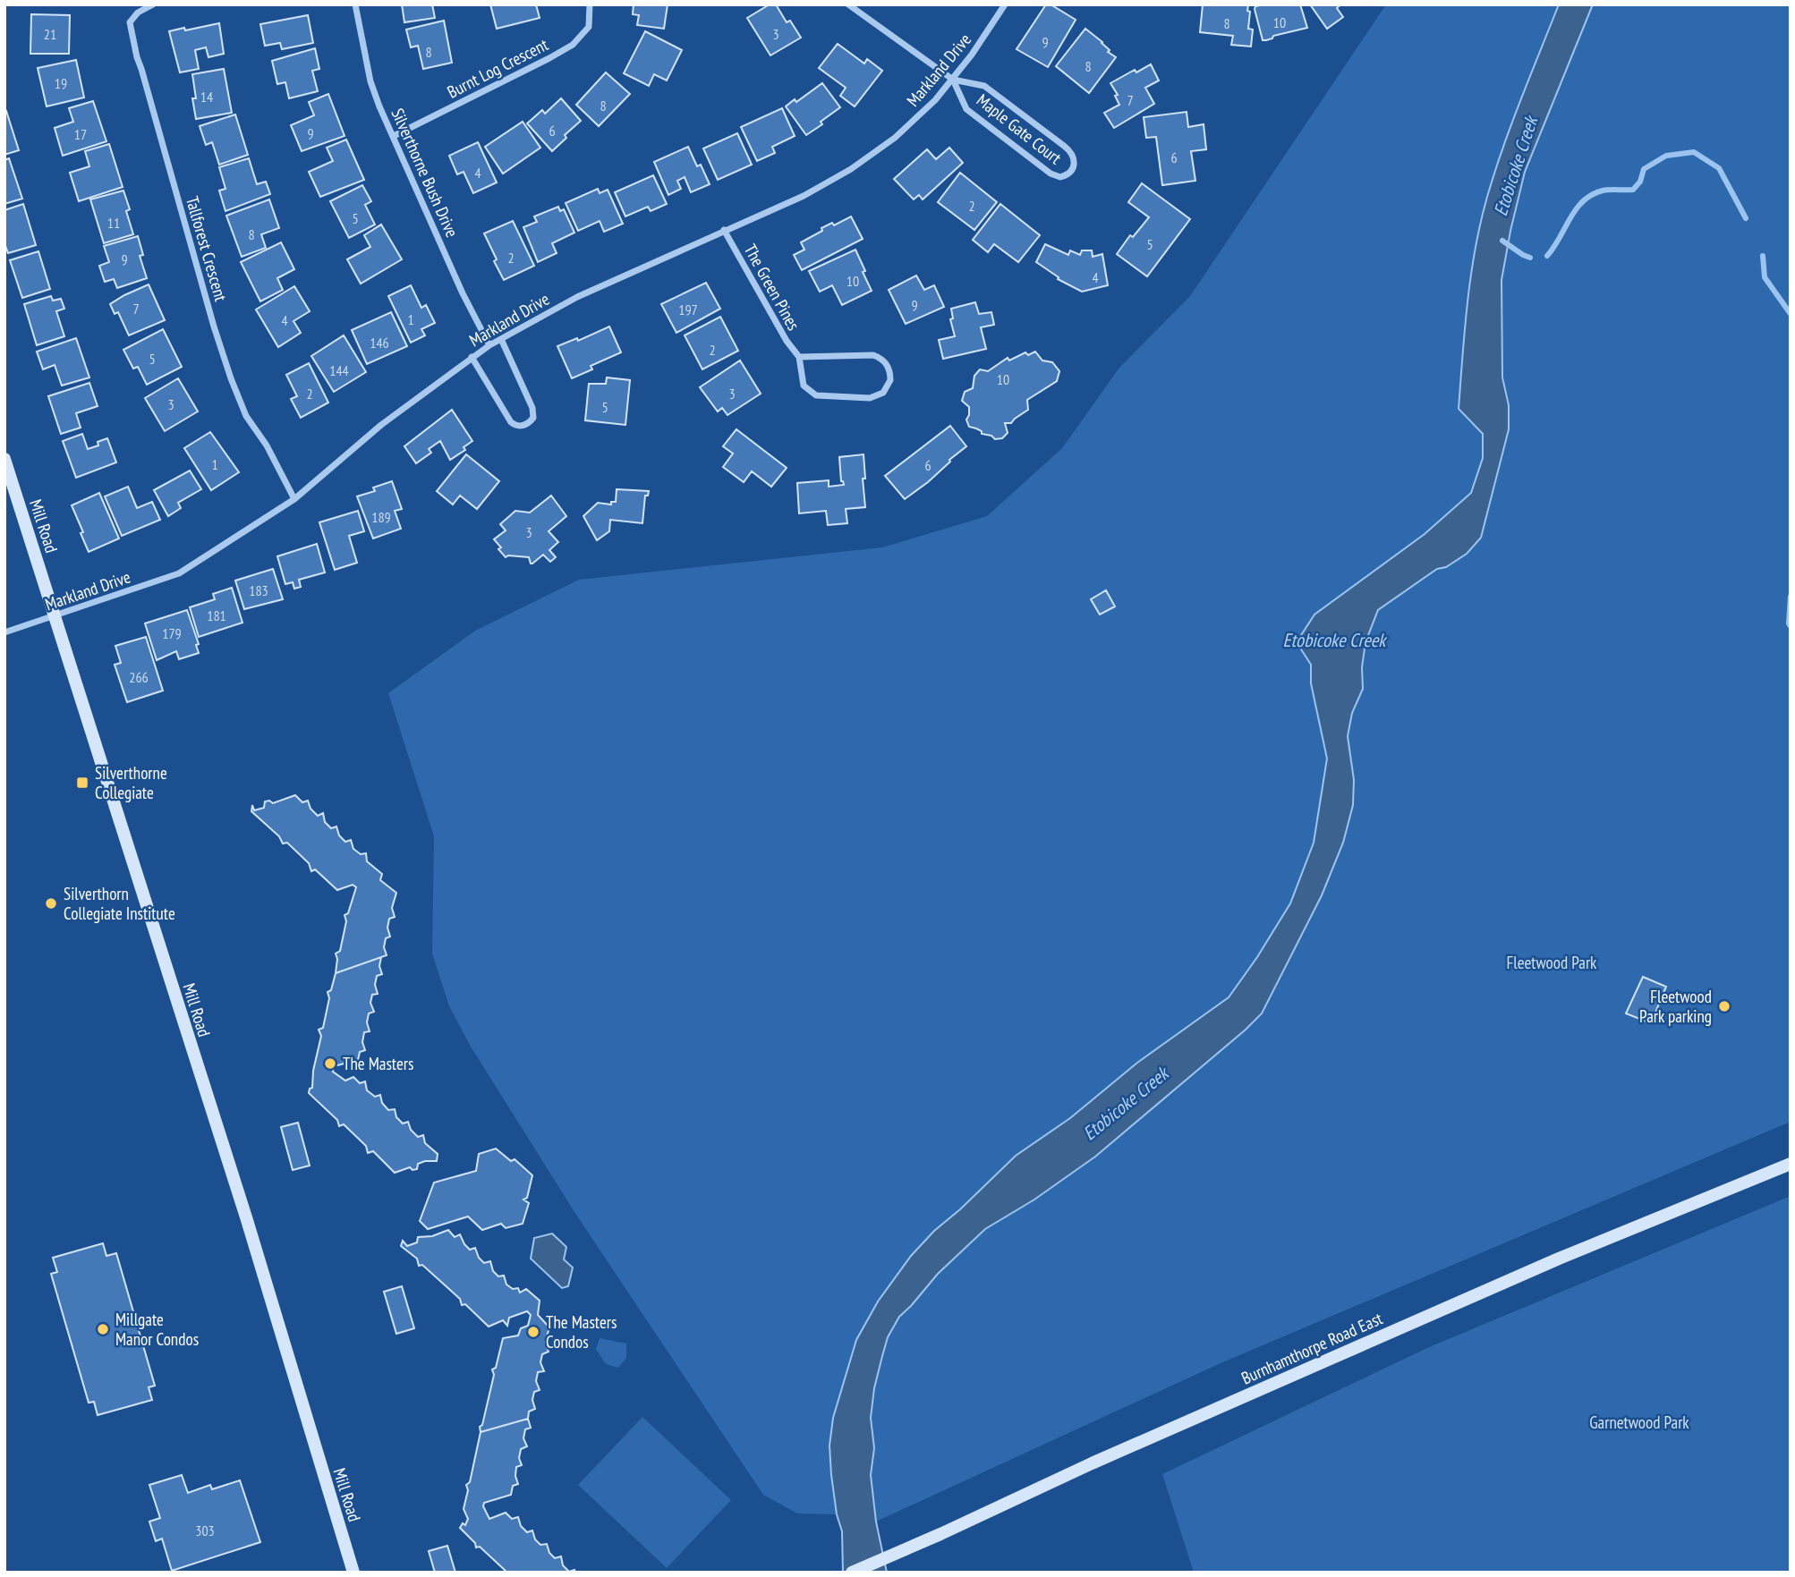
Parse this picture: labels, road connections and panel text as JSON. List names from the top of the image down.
{
  "streets": {
    "street": [
      "Burnt Log Crescent",
      "Markland Drive",
      "Maple Gate Court",
      "Silverthorne Bush Drive",
      "Tallforest Crescent",
      "The Green Pines",
      "Mill Road",
      "Burnhamthorpe Road East"
    ]
  },
  "crossings": [
    ["Burnt Log Crescent", "Silverthorne Bush Drive"],
    ["Markland Drive", "Maple Gate Court"],
    ["Markland Drive", "Silverthorne Bush Drive"],
    ["Markland Drive", "Tallforest Crescent"],
    ["Markland Drive", "The Green Pines"],
    ["Markland Drive", "Mill Road"]
  ],
  "water": ["Etobicoke Creek"],
  "parks": ["Fleetwood Park", "Garnetwood Park"],
  "places": {
    "transit": ["Silverthorne Collegiate"],
    "other": [
      "Silverthorn Collegiate Institute",
      "Fleetwood Park parking",
      "The Masters",
      "Millgate Manor Condos",
      "The Masters Condos"
    ]
  },
  "house_numbers": [
    "10",
    "8",
    "21",
    "3",
    "9",
    "8",
    "8",
    "19",
    "14",
    "7",
    "8",
    "6",
    "9",
    "17",
    "6",
    "4",
    "2",
    "5",
    "11",
    "8",
    "5",
    "2",
    "9",
    "4",
    "10",
    "9",
    "7",
    "197",
    "1",
    "4",
    "146",
    "2",
    "5",
    "144",
    "10",
    "2",
    "3",
    "3",
    "5",
    "1",
    "6",
    "189",
    "3",
    "183",
    "181",
    "179",
    "266",
    "303"
  ]
}
